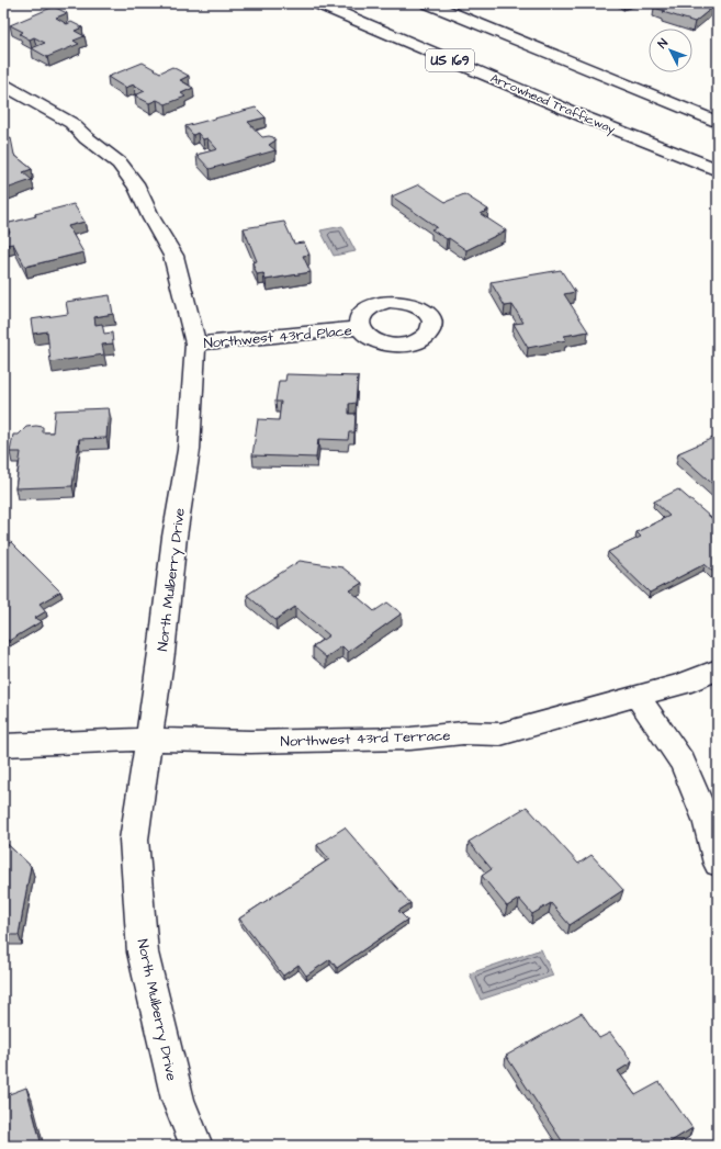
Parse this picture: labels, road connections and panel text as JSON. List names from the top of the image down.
{
  "streets": {
    "main road": [
      "US 169",
      "Arrowhead Trafficway",
      "Northwest 43rd Place",
      "North Mulberry Drive",
      "Northwest 43rd Terrace"
    ]
  },
  "crossings": [
    ["Northwest 43rd Place", "North Mulberry Drive"],
    ["North Mulberry Drive", "Northwest 43rd Terrace"]
  ],
  "north": "top left"
}
